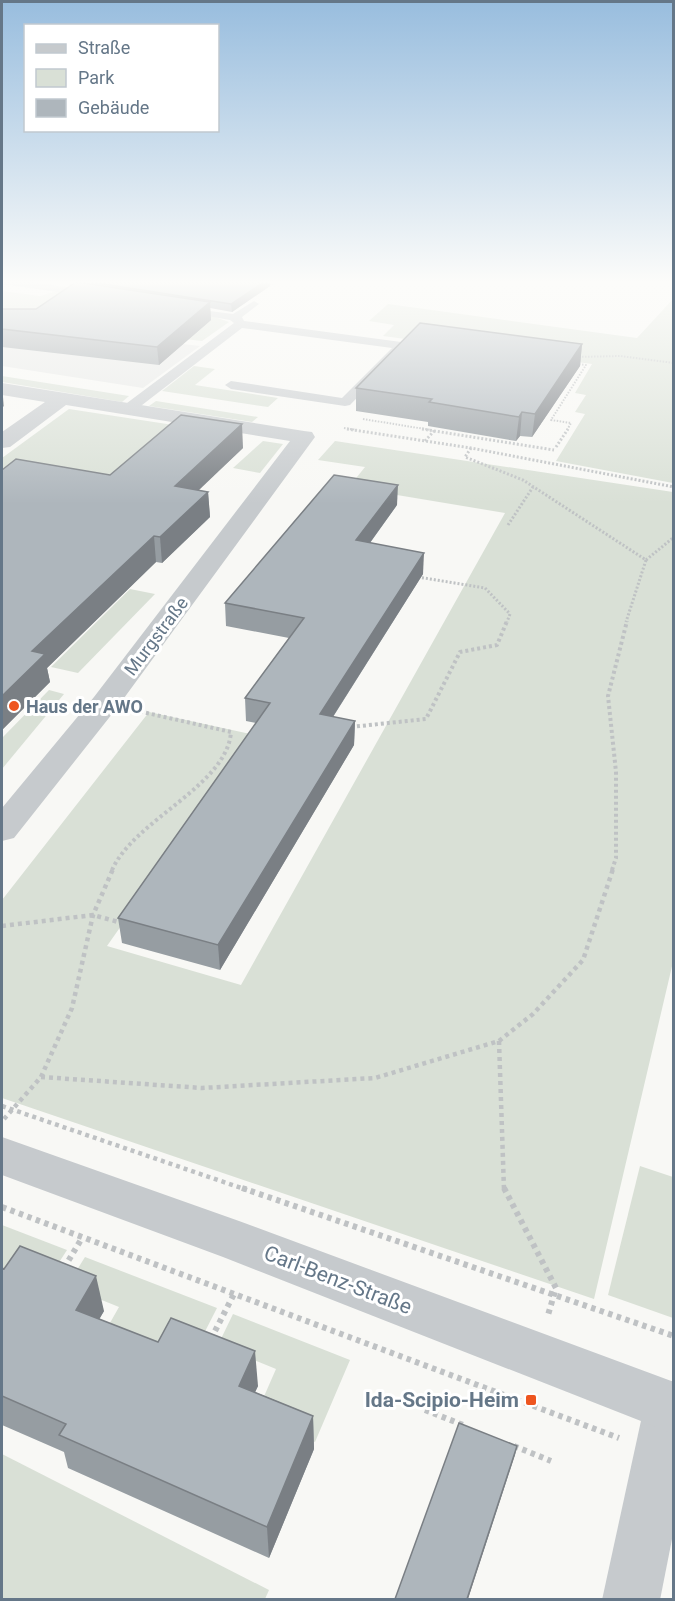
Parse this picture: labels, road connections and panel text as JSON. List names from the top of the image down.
{
  "streets": {
    "street": ["Murgstraße", "Carl-Benz-Straße"]
  },
  "places": {
    "other": ["Haus der AWO"],
    "transit": ["Ida-Scipio-Heim"]
  },
  "legend": ["Straße", "Park", "Gebäude"]
}
